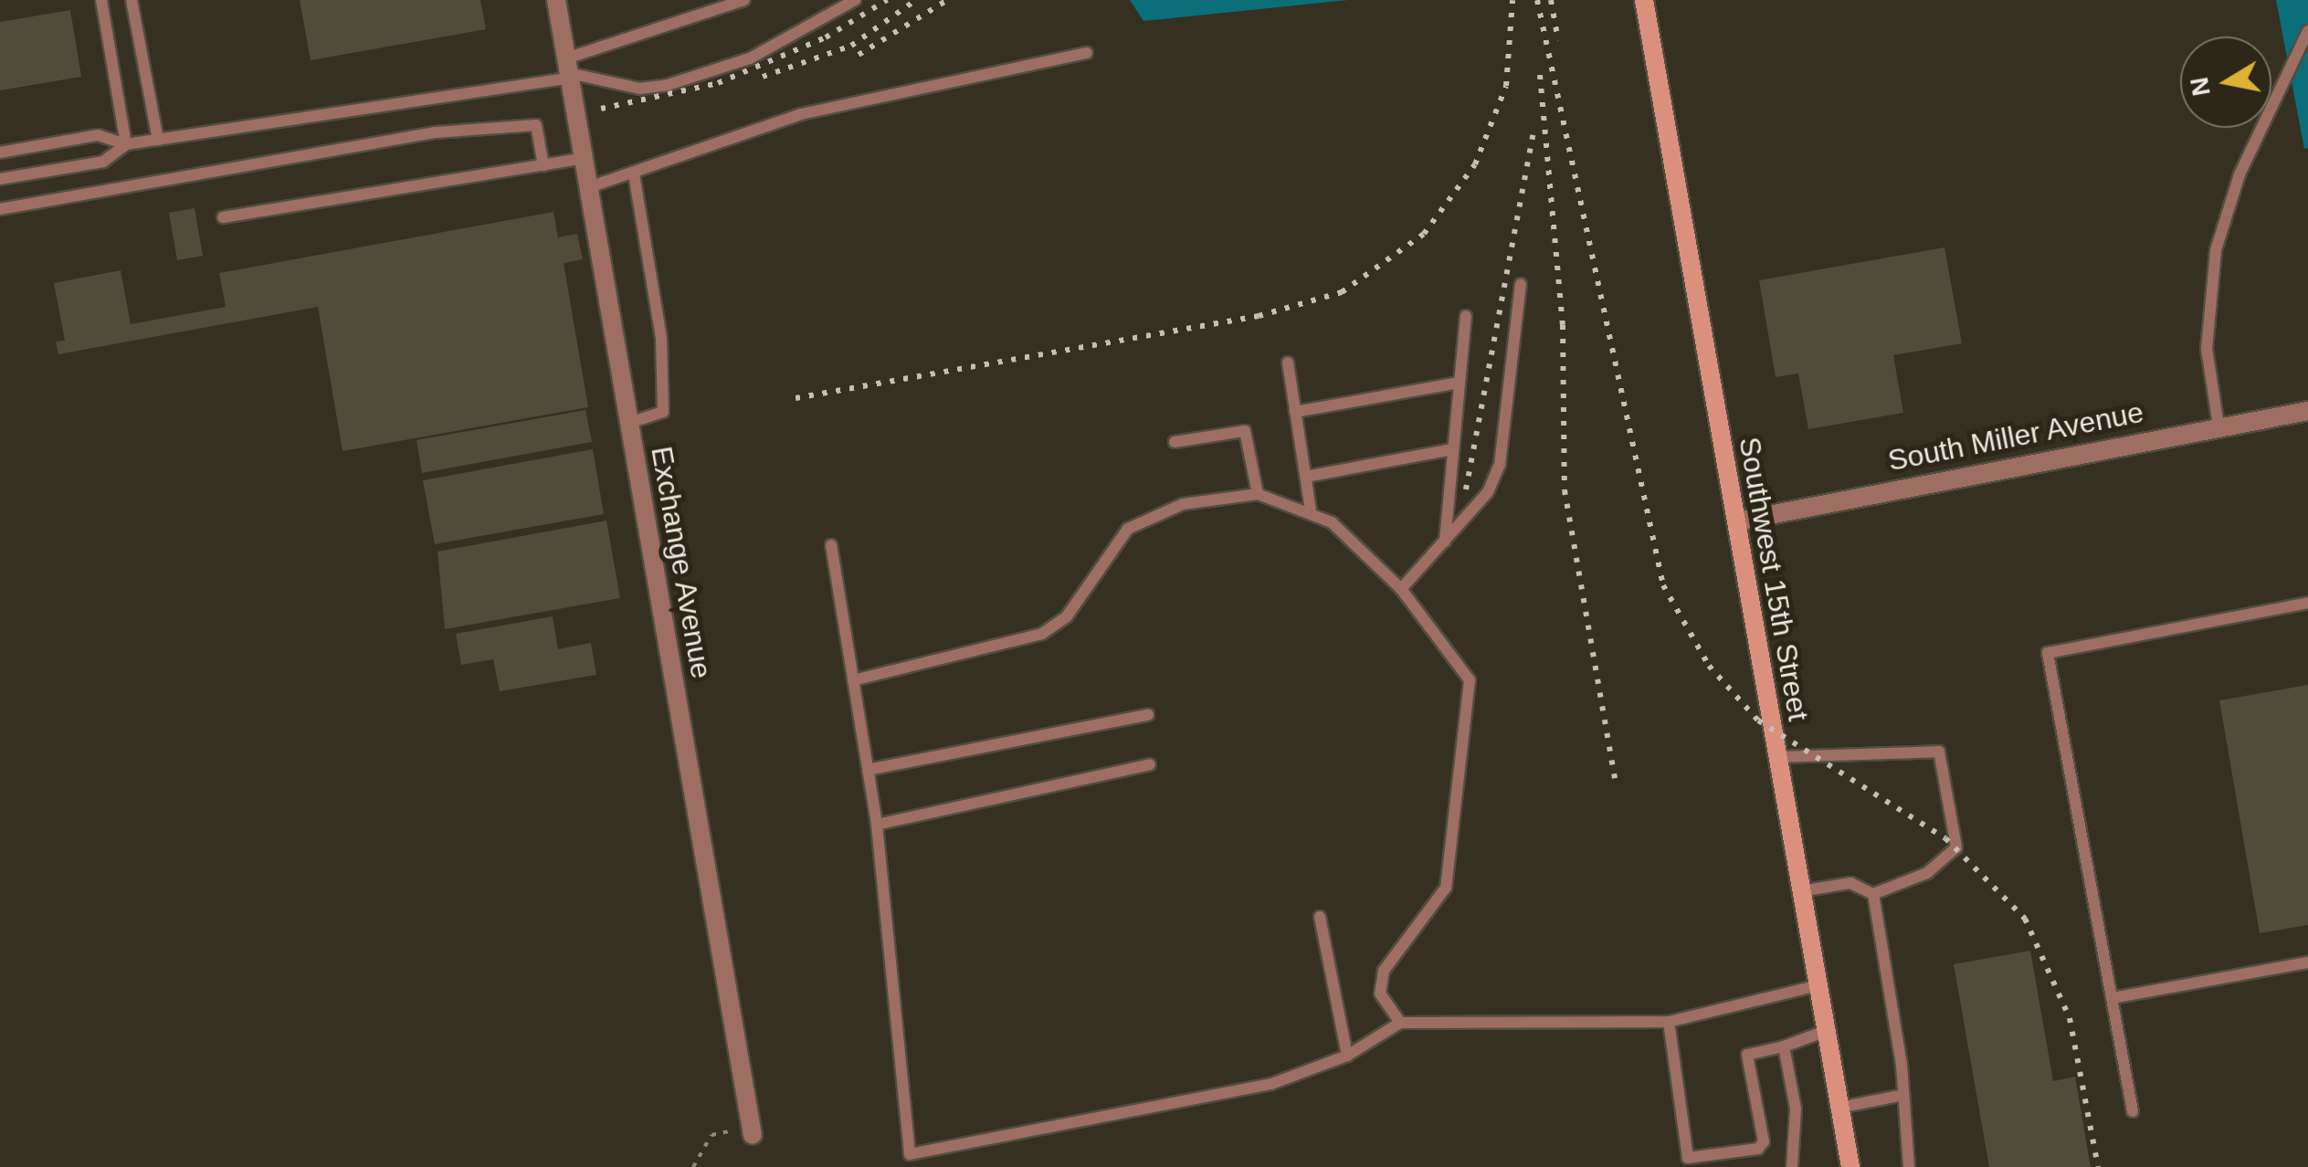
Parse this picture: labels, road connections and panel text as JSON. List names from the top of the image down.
{
  "streets": {
    "main road": ["Southwest 15th Street"],
    "street": ["South Miller Avenue", "Exchange Avenue"]
  },
  "crossings": [
    ["South Miller Avenue", "Southwest 15th Street"]
  ],
  "north": "left"
}
